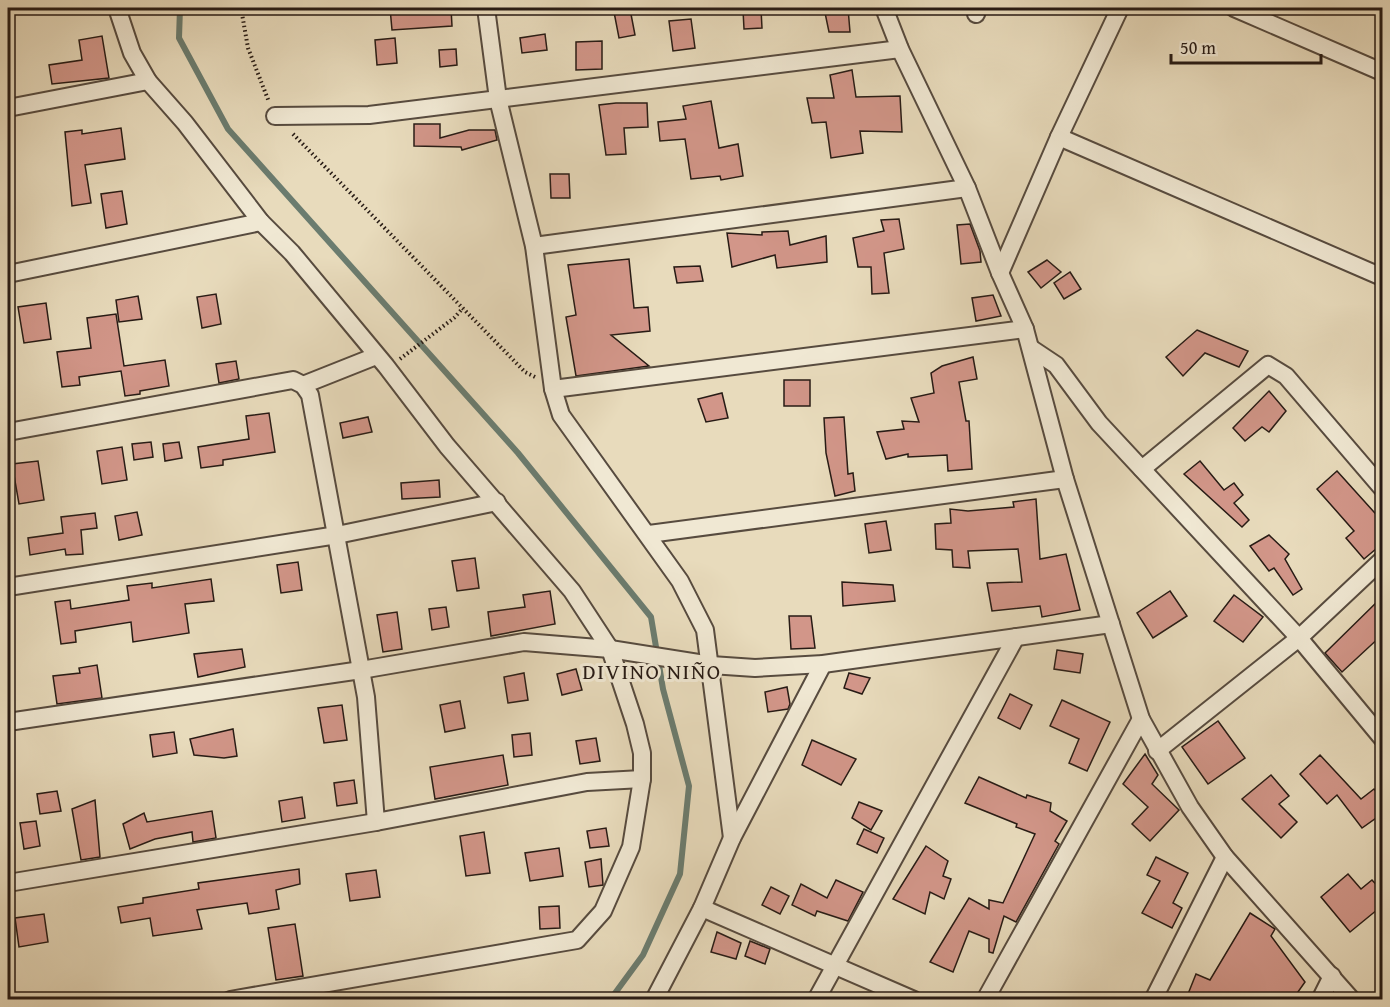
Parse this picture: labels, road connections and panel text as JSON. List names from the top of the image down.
{
  "districts": ["DIVINO NIÑO"],
  "scale_bar": "50 m"
}
